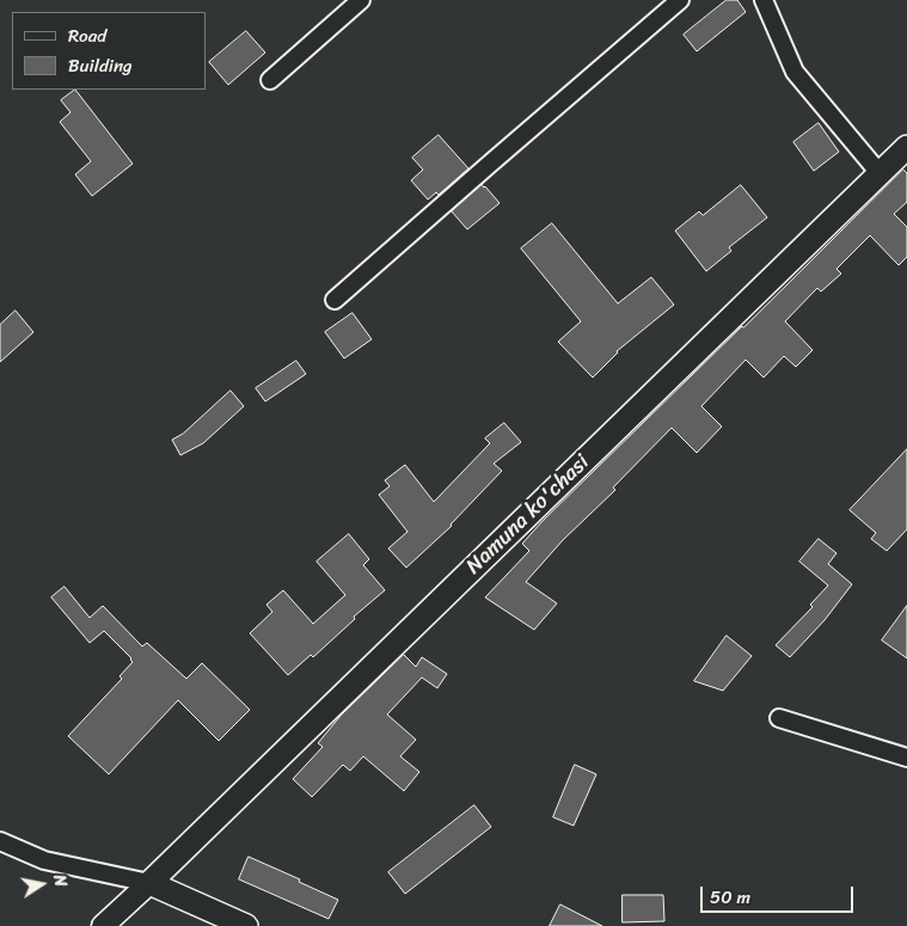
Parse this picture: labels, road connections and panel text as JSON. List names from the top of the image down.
{
  "streets": {
    "main road": ["Namuna ko'chasi"]
  },
  "legend": ["Road", "Building"],
  "scale_bar": "50 m",
  "north": "right"
}
